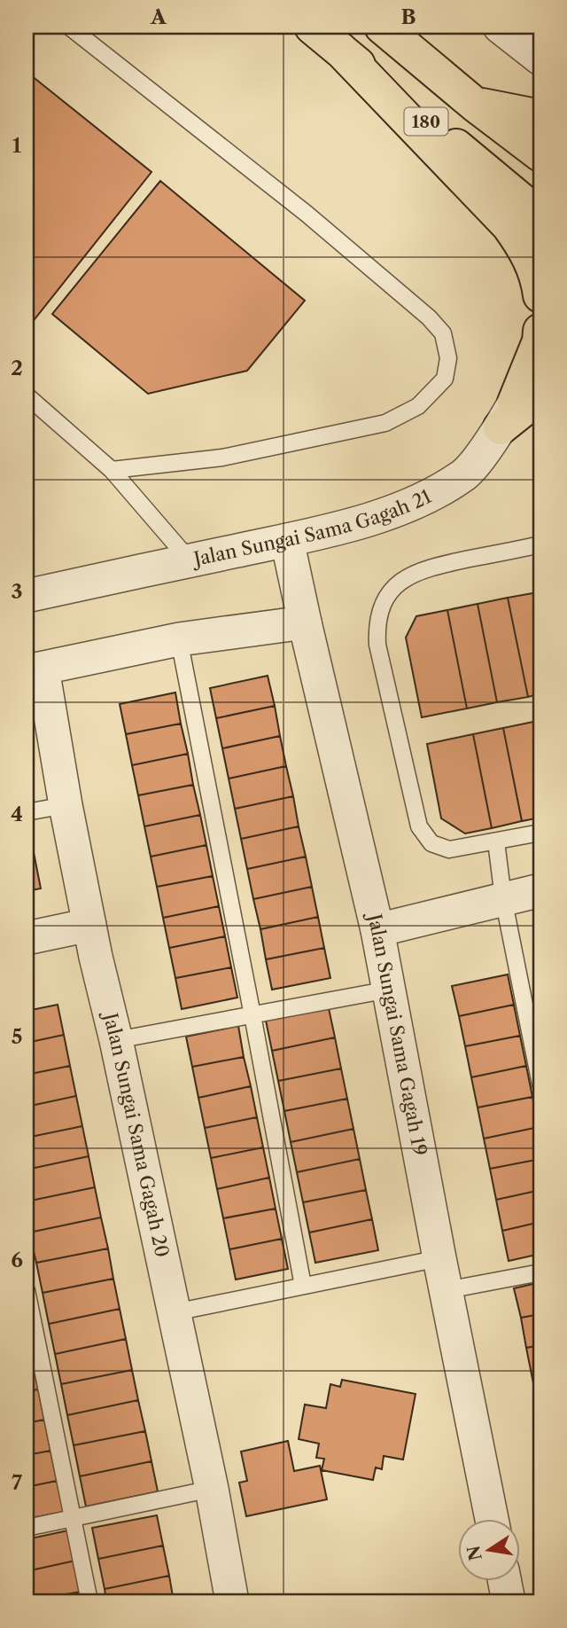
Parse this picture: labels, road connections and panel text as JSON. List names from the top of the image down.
{
  "streets": {
    "main road": ["180"],
    "street": ["Jalan Sungai Sama Gagah 21", "Jalan Sungai Sama Gagah 19", "Jalan Sungai Sama Gagah 20"]
  },
  "crossings": [
    ["Jalan Sungai Sama Gagah 21", "Jalan Sungai Sama Gagah 19"]
  ],
  "north": "left",
  "grid": {
    "columns": ["A", "B"],
    "rows": [
      "1",
      "2",
      "3",
      "4",
      "5",
      "6",
      "7"
    ]
  }
}
